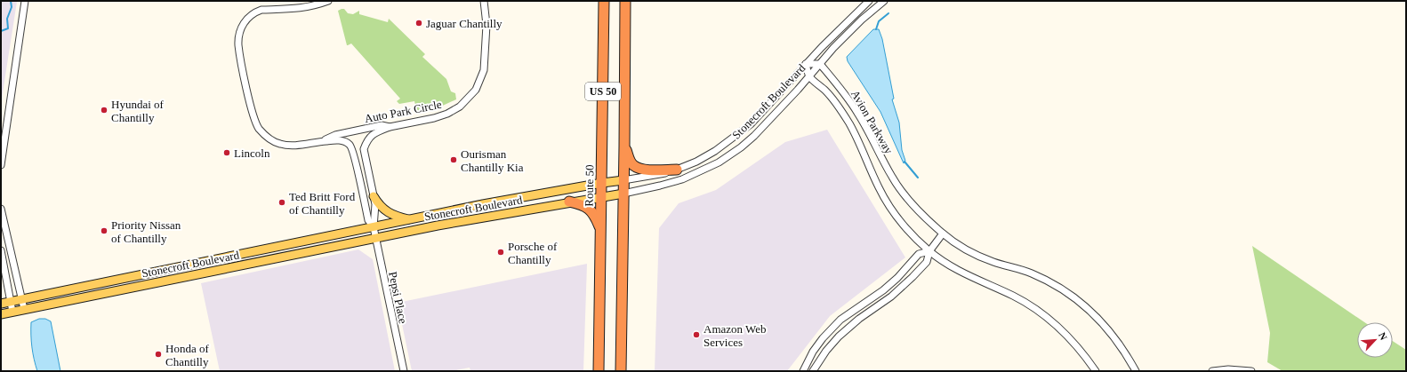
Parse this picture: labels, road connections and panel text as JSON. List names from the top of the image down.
{
  "streets": {
    "highway": ["US 50", "Route 50"],
    "main road": ["Stonecroft Boulevard"],
    "street": ["Auto Park Circle", "Avion Parkway", "Pepsi Place"]
  },
  "crossings": [
    ["US 50", "Stonecroft Boulevard"],
    ["Stonecroft Boulevard", "Auto Park Circle"],
    ["Stonecroft Boulevard", "Avion Parkway"],
    ["Stonecroft Boulevard", "Route 50"],
    ["Stonecroft Boulevard", "Pepsi Place"],
    ["Auto Park Circle", "Pepsi Place"]
  ],
  "places": [
    "Jaguar Chantilly",
    "Hyundai of Chantilly",
    "Lincoln",
    "Ourisman Chantilly Kia",
    "Ted Britt Ford of Chantilly",
    "Priority Nissan of Chantilly",
    "Porsche of Chantilly",
    "Amazon Web Services",
    "Honda of Chantilly"
  ],
  "north": "top right"
}
